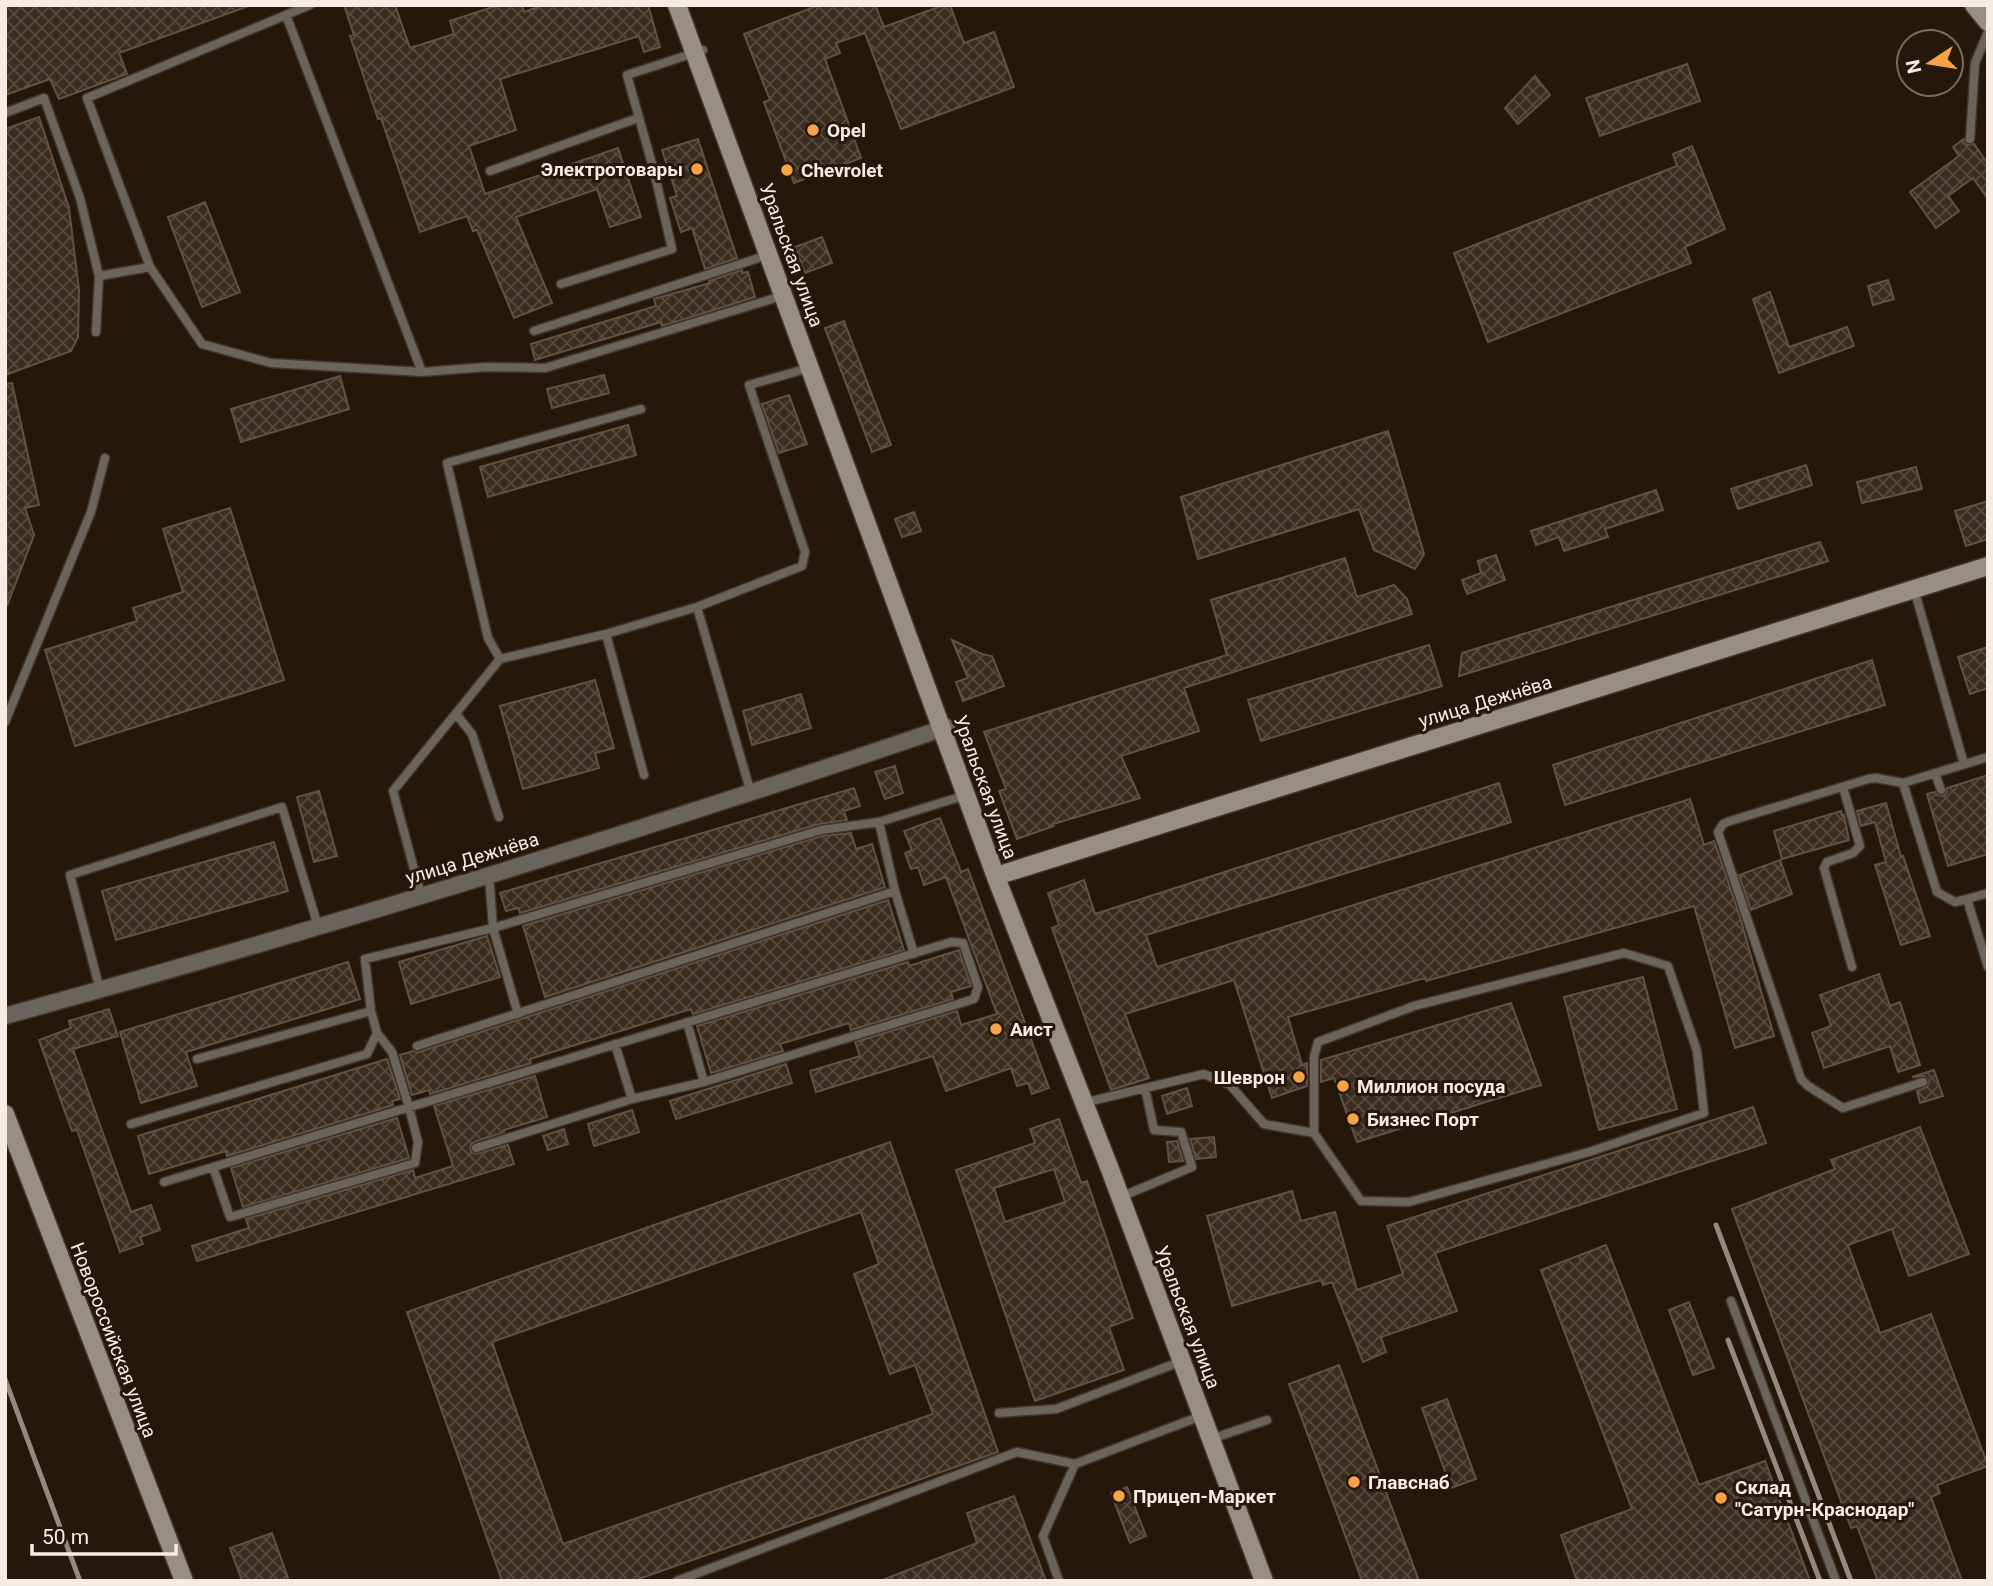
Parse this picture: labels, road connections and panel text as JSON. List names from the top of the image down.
{
  "streets": {
    "main road": ["Уральская улица", "улица Дежнёва", "Новороссийская улица"]
  },
  "crossings": [
    ["Уральская улица", "улица Дежнёва"]
  ],
  "places": [
    "Opel",
    "Электротовары",
    "Chevrolet",
    "Аист",
    "Шеврон",
    "Миллион посуда",
    "Бизнес Порт",
    "Главснаб",
    "Прицеп-Маркет",
    "Склад \"Сатурн-Краснодар\""
  ],
  "scale_bar": "50 m",
  "north": "left"
}
